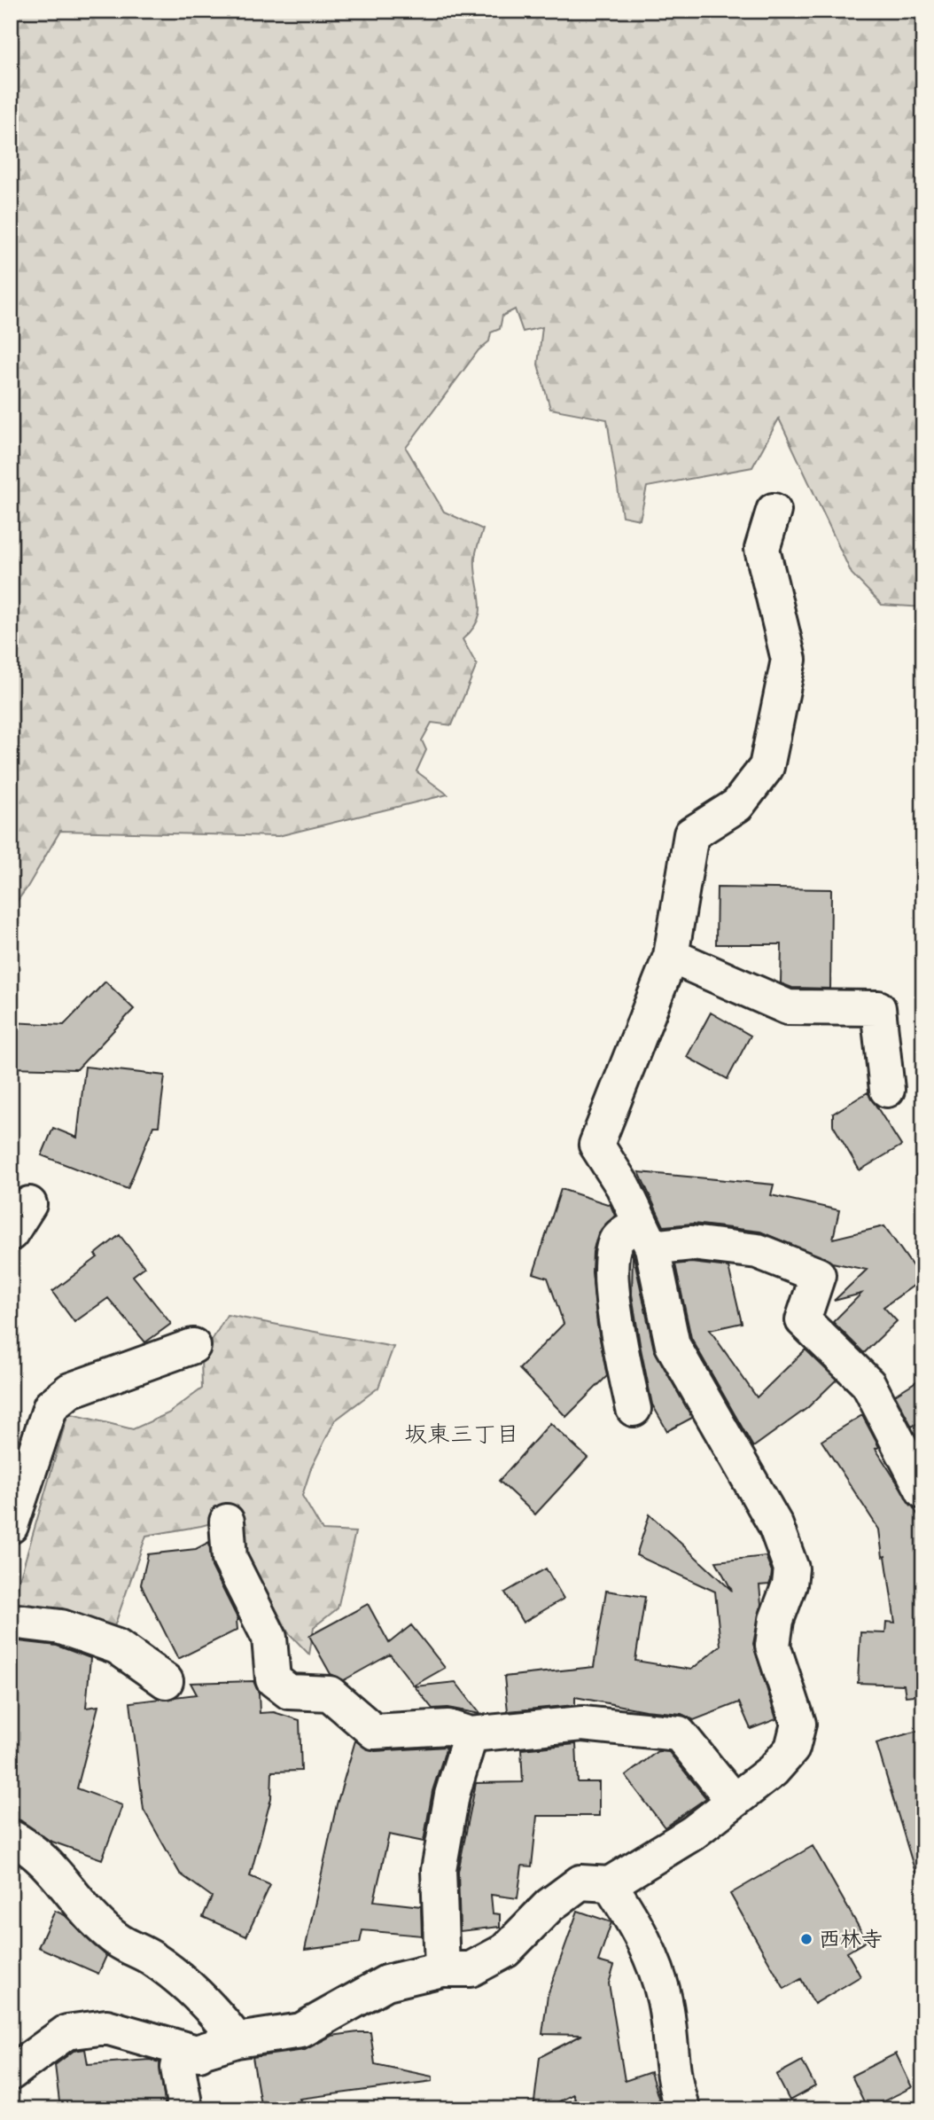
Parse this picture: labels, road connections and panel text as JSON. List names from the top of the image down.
{
  "districts": ["坂東三丁目"],
  "places": ["西林寺"]
}
